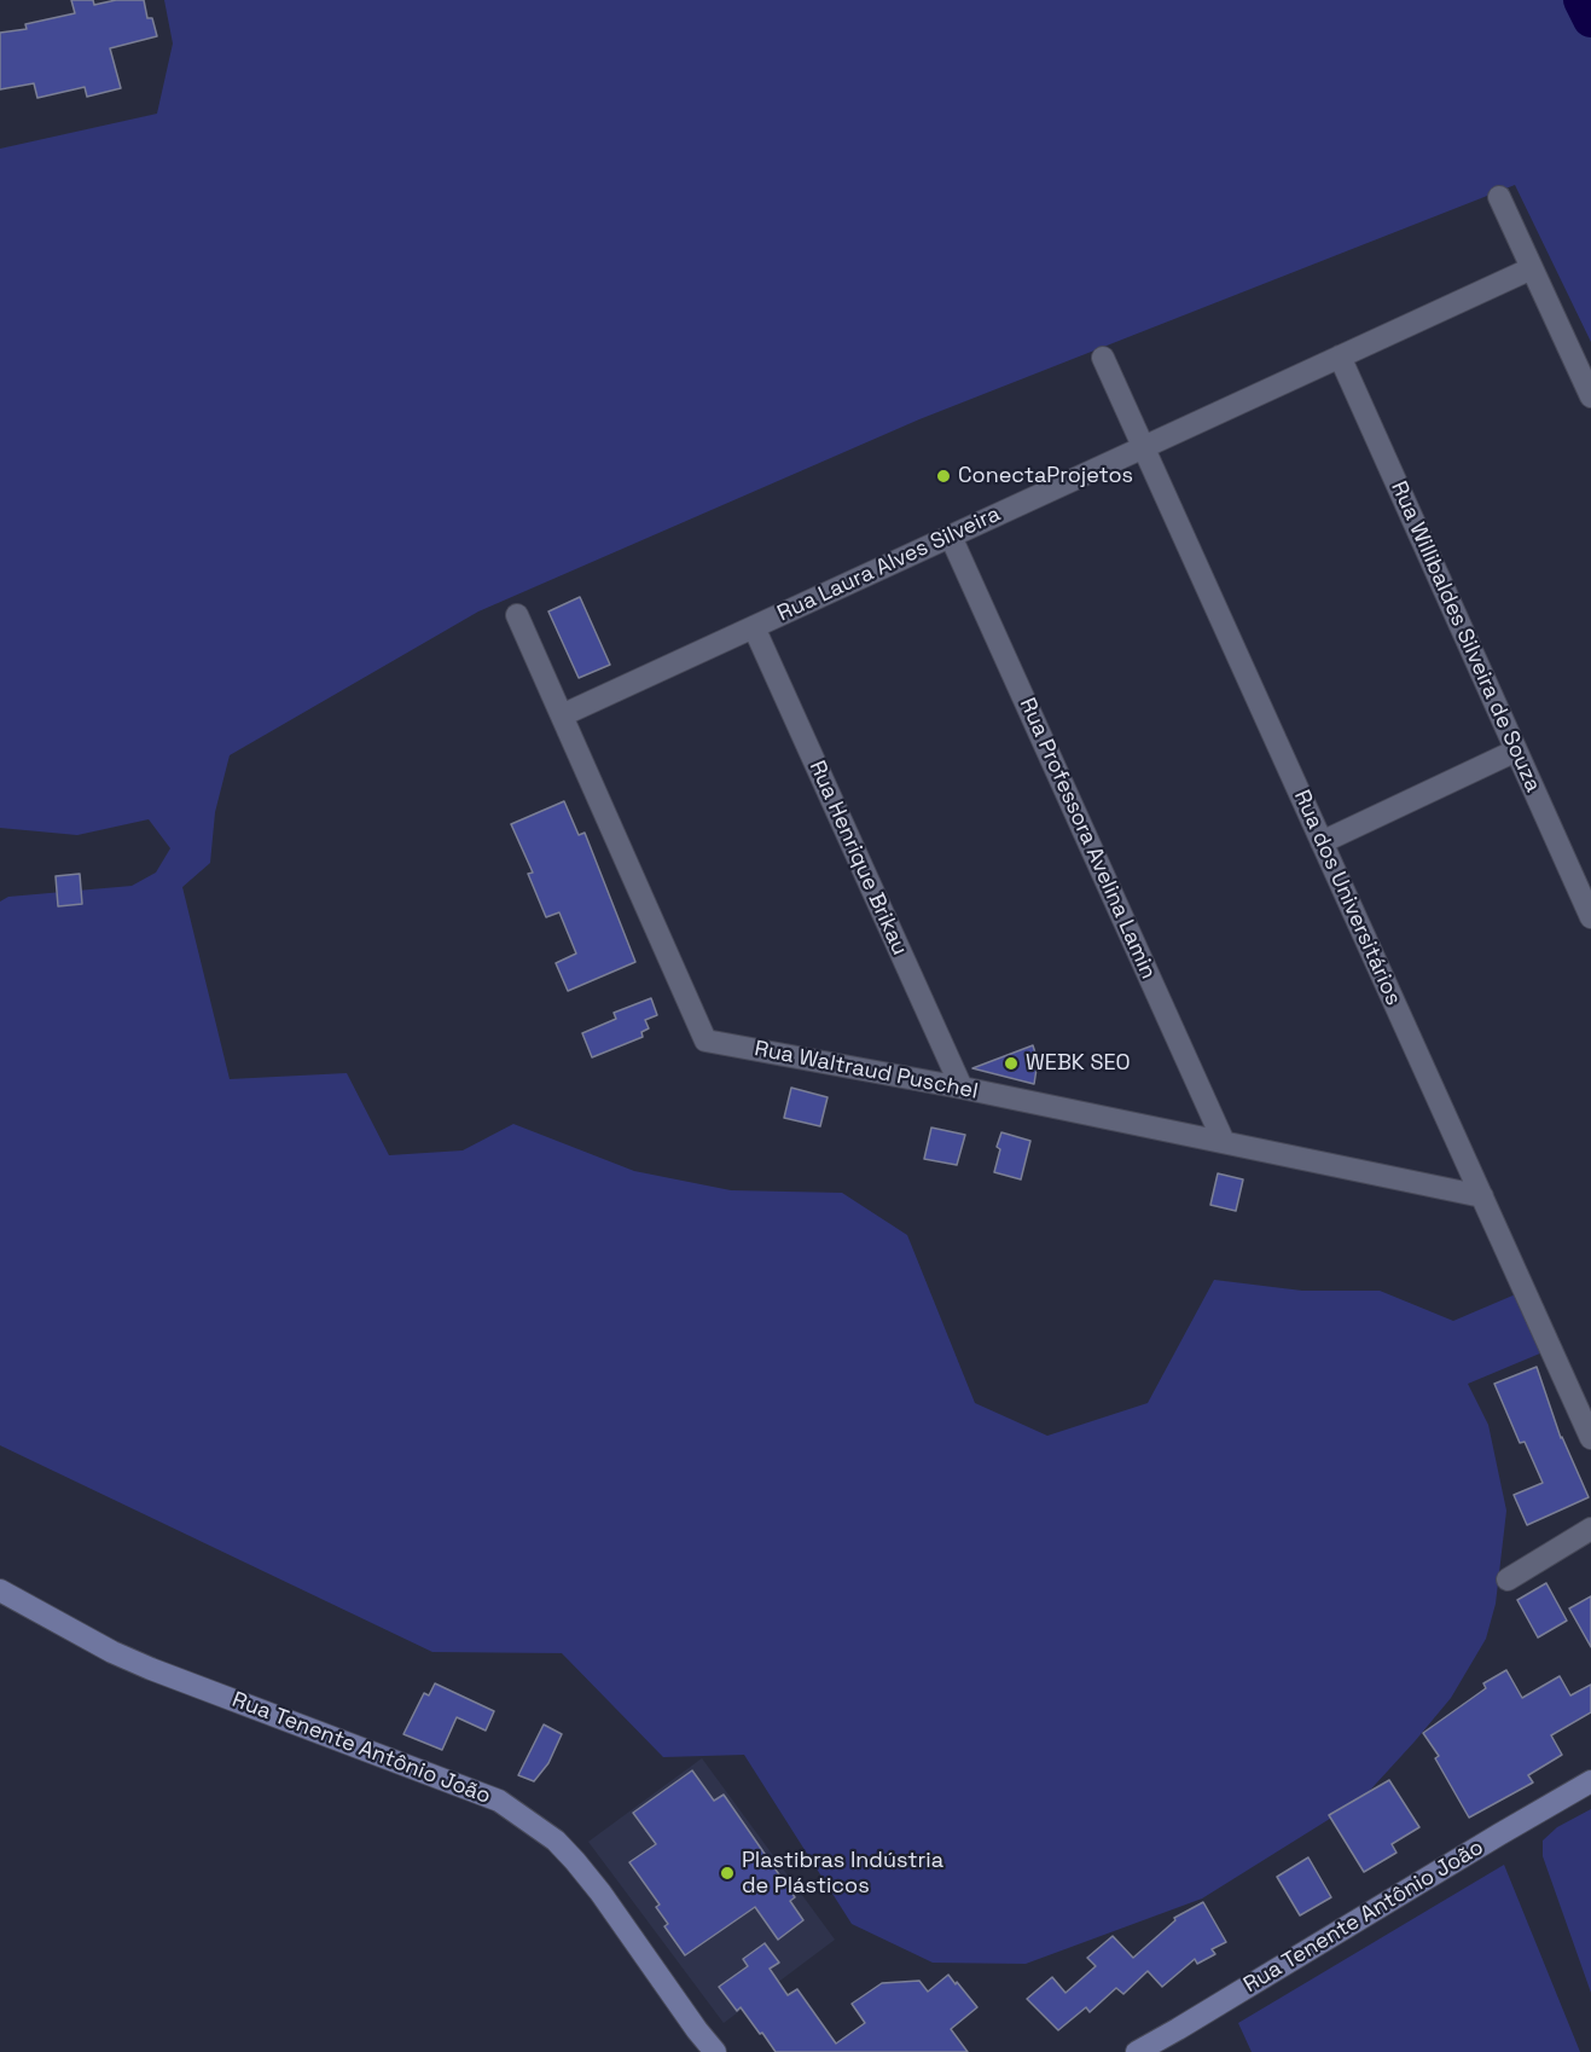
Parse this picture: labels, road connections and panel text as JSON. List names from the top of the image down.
{
  "streets": {
    "street": [
      "Rua Laura Alves Silveira",
      "Rua Willibaldes Silveira de Souza",
      "Rua Professora Avelina Lamin",
      "Rua Henrique Brikau",
      "Rua dos Universitários",
      "Rua Waltraud Puschel",
      "Rua Tenente Antônio João"
    ]
  },
  "crossings": [
    ["Rua Laura Alves Silveira", "Rua Willibaldes Silveira de Souza"],
    ["Rua Laura Alves Silveira", "Rua Professora Avelina Lamin"],
    ["Rua Laura Alves Silveira", "Rua Henrique Brikau"],
    ["Rua Laura Alves Silveira", "Rua dos Universitários"],
    ["Rua Laura Alves Silveira", "Rua Waltraud Puschel"],
    ["Rua Professora Avelina Lamin", "Rua Waltraud Puschel"],
    ["Rua Henrique Brikau", "Rua Waltraud Puschel"],
    ["Rua dos Universitários", "Rua Waltraud Puschel"]
  ],
  "places": ["ConectaProjetos", "WEBK SEO", "Plastibras Indústria de Plásticos"]
}
